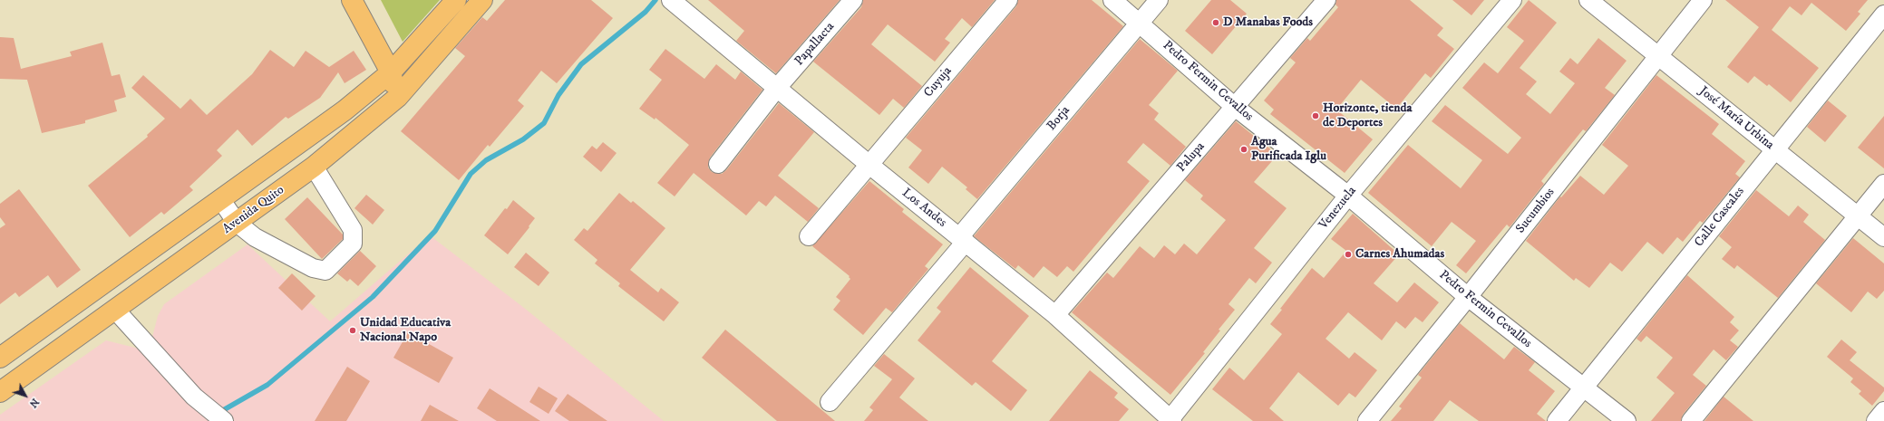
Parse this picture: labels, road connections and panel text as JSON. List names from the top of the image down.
{
  "streets": {
    "highway": ["Avenida Quito"],
    "street": [
      "Papallacta",
      "Pedro Fermin Cevallos",
      "Cuyuja",
      "Borja",
      "José María Urbina",
      "Palupa",
      "Los Andes",
      "Venezuela",
      "Sucumbios",
      "Calle Cascales"
    ]
  },
  "crossings": [
    ["Papallacta", "Los Andes"],
    ["Pedro Fermin Cevallos", "Borja"],
    ["Pedro Fermin Cevallos", "Palupa"],
    ["Pedro Fermin Cevallos", "Venezuela"],
    ["Pedro Fermin Cevallos", "Sucumbios"],
    ["Pedro Fermin Cevallos", "Calle Cascales"],
    ["Cuyuja", "Los Andes"],
    ["Borja", "Los Andes"],
    ["José María Urbina", "Sucumbios"],
    ["José María Urbina", "Calle Cascales"],
    ["Palupa", "Los Andes"],
    ["Los Andes", "Venezuela"]
  ],
  "places": [
    "D Manabas Foods",
    "Horizonte, tienda de Deportes",
    "Agua Purificada Iglu",
    "Carnes Ahumadas",
    "Unidad Educativa Nacional Napo"
  ],
  "north": "bottom right"
}
